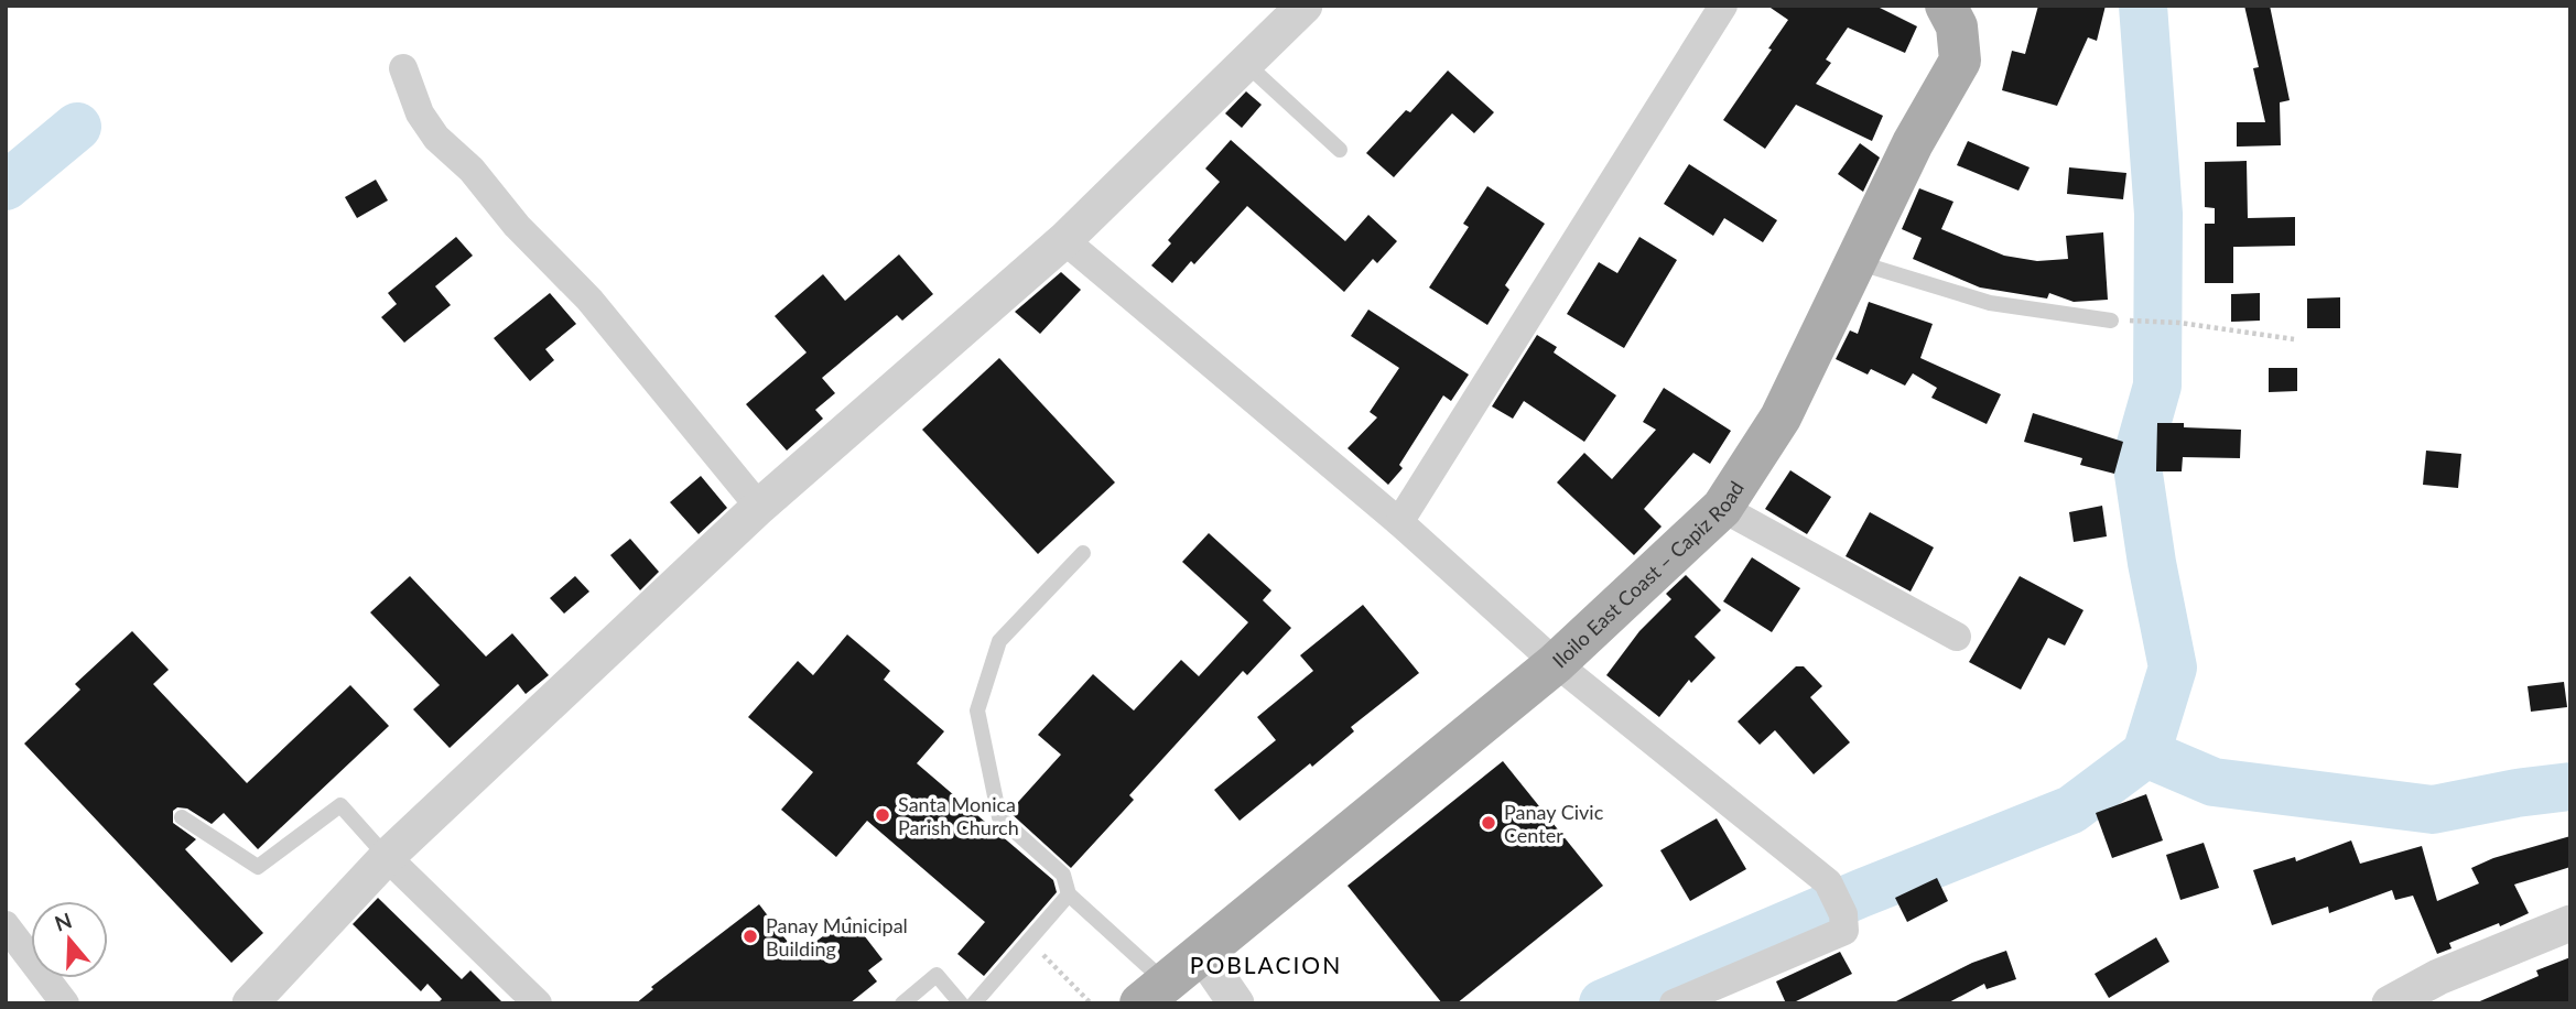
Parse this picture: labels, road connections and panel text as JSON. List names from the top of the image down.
{
  "streets": {
    "main road": ["Iloilo East Coast – Capiz Road"]
  },
  "districts": ["POBLACION"],
  "places": ["Santa Monica Parish Church", "Panay Civic Center", "Panay Municipal Building"],
  "north": "top"
}
